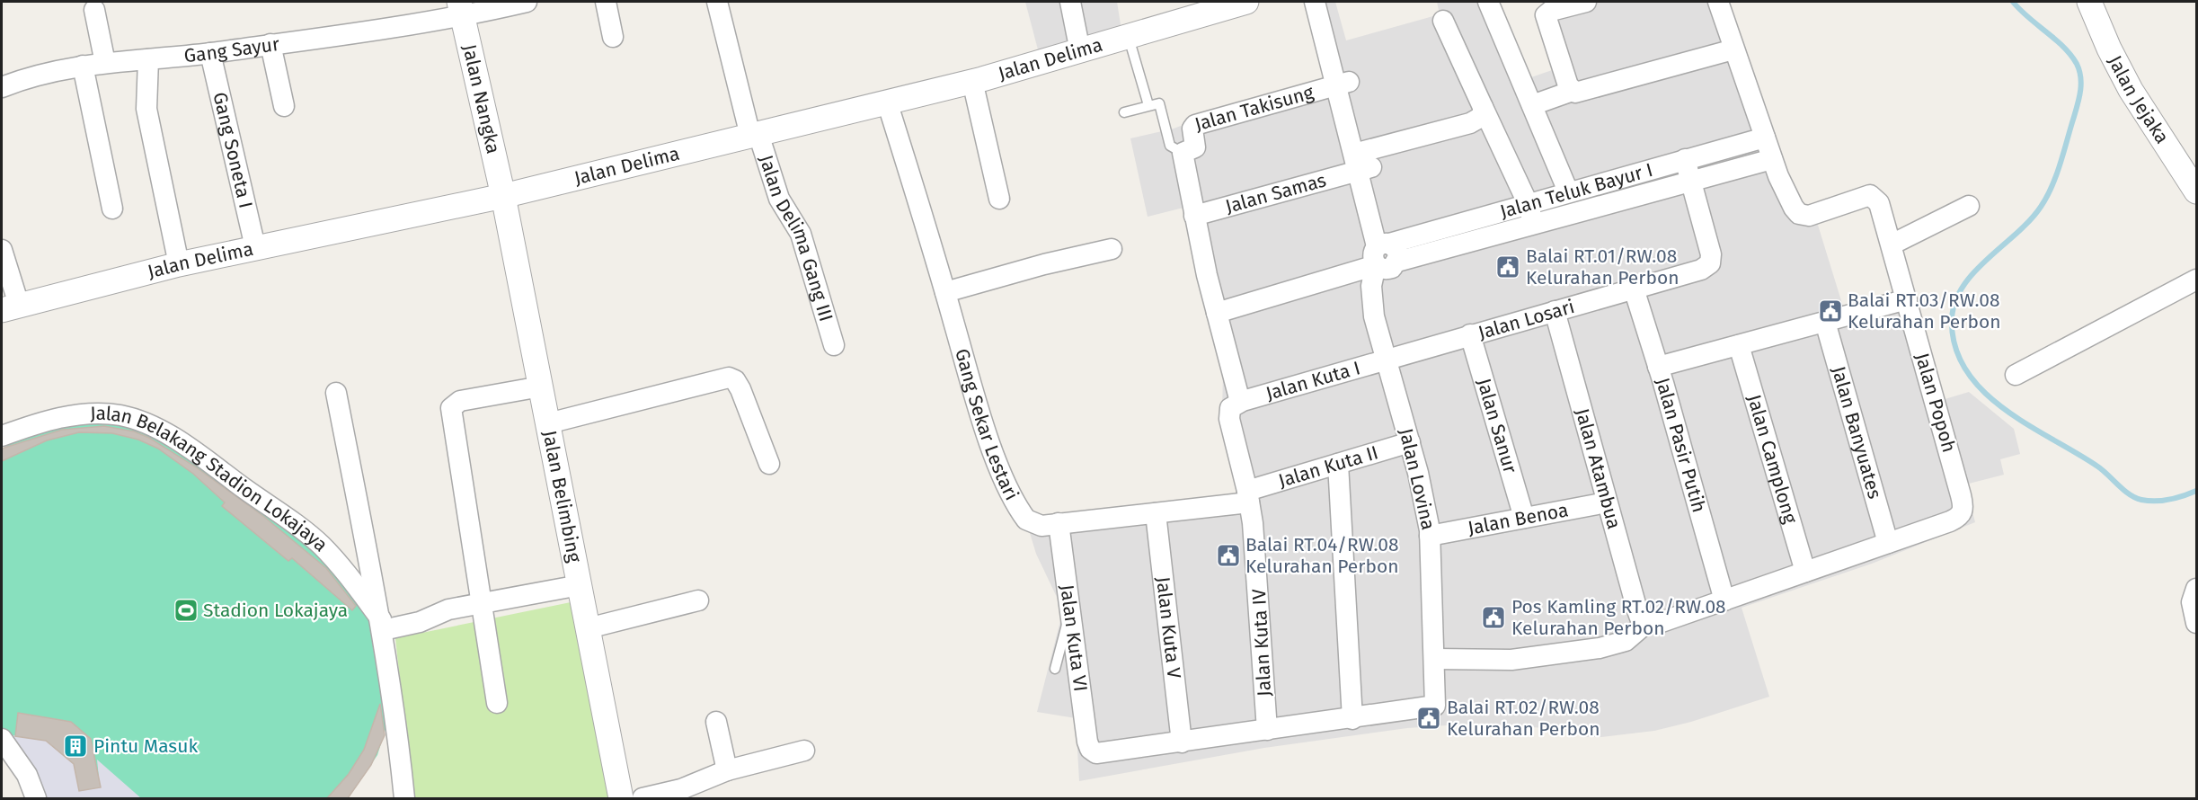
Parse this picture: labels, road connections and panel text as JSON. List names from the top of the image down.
{
  "streets": {
    "street": [
      "Gang Sayur",
      "Jalan Delima",
      "Jalan Nangka",
      "Jalan Jejaka",
      "Jalan Takisung",
      "Gang Soneta I",
      "Jalan Teluk Bayur I",
      "Jalan Samas",
      "Jalan Delima Gang III",
      "Jalan Losari",
      "Jalan Kuta I",
      "Jalan Popoh",
      "Gang Sekar Lestari",
      "Jalan Sanur",
      "Jalan Banyuates",
      "Jalan Pasir Putih",
      "Jalan Camplong",
      "Jalan Kuta II",
      "Jalan Atambua",
      "Jalan Lovina",
      "Jalan Belakang Stadion Lokajaya",
      "Jalan Belimbing",
      "Jalan Benoa",
      "Jalan Kuta V",
      "Jalan Kuta VI",
      "Jalan Kuta IV"
    ]
  },
  "crossings": [
    ["Gang Sayur", "Jalan Nangka"],
    ["Gang Sayur", "Gang Soneta I"],
    ["Jalan Delima", "Jalan Nangka"],
    ["Jalan Delima", "Gang Soneta I"],
    ["Jalan Delima", "Jalan Delima Gang III"],
    ["Jalan Delima", "Gang Sekar Lestari"],
    ["Jalan Delima", "Jalan Belimbing"],
    ["Jalan Nangka", "Jalan Belimbing"],
    ["Jalan Takisung", "Jalan Samas"],
    ["Jalan Takisung", "Jalan Kuta I"],
    ["Jalan Takisung", "Jalan Kuta IV"],
    ["Jalan Teluk Bayur I", "Jalan Losari"],
    ["Jalan Teluk Bayur I", "Jalan Popoh"],
    ["Jalan Teluk Bayur I", "Jalan Lovina"],
    ["Jalan Losari", "Jalan Kuta I"],
    ["Jalan Losari", "Jalan Sanur"],
    ["Jalan Losari", "Jalan Pasir Putih"],
    ["Jalan Losari", "Jalan Atambua"],
    ["Jalan Losari", "Jalan Lovina"],
    ["Jalan Kuta I", "Jalan Lovina"],
    ["Jalan Kuta I", "Jalan Kuta IV"],
    ["Jalan Popoh", "Jalan Banyuates"],
    ["Gang Sekar Lestari", "Jalan Kuta II"],
    ["Gang Sekar Lestari", "Jalan Kuta VI"],
    ["Jalan Sanur", "Jalan Benoa"],
    ["Jalan Kuta II", "Jalan Lovina"],
    ["Jalan Kuta II", "Jalan Kuta V"],
    ["Jalan Kuta II", "Jalan Kuta VI"],
    ["Jalan Kuta II", "Jalan Kuta IV"],
    ["Jalan Atambua", "Jalan Benoa"],
    ["Jalan Lovina", "Jalan Benoa"],
    ["Jalan Kuta V", "Jalan Kuta VI"]
  ],
  "places": {
    "public building": [
      "Balai RT.01/RW.08 Kelurahan Perbon",
      "Balai RT.03/RW.08 Kelurahan Perbon",
      "Balai RT.04/RW.08 Kelurahan Perbon",
      "Pos Kamling RT.02/RW.08 Kelurahan Perbon",
      "Balai RT.02/RW.08 Kelurahan Perbon"
    ],
    "sports": ["Stadion Lokajaya"],
    "building": ["Pintu Masuk"]
  }
}
